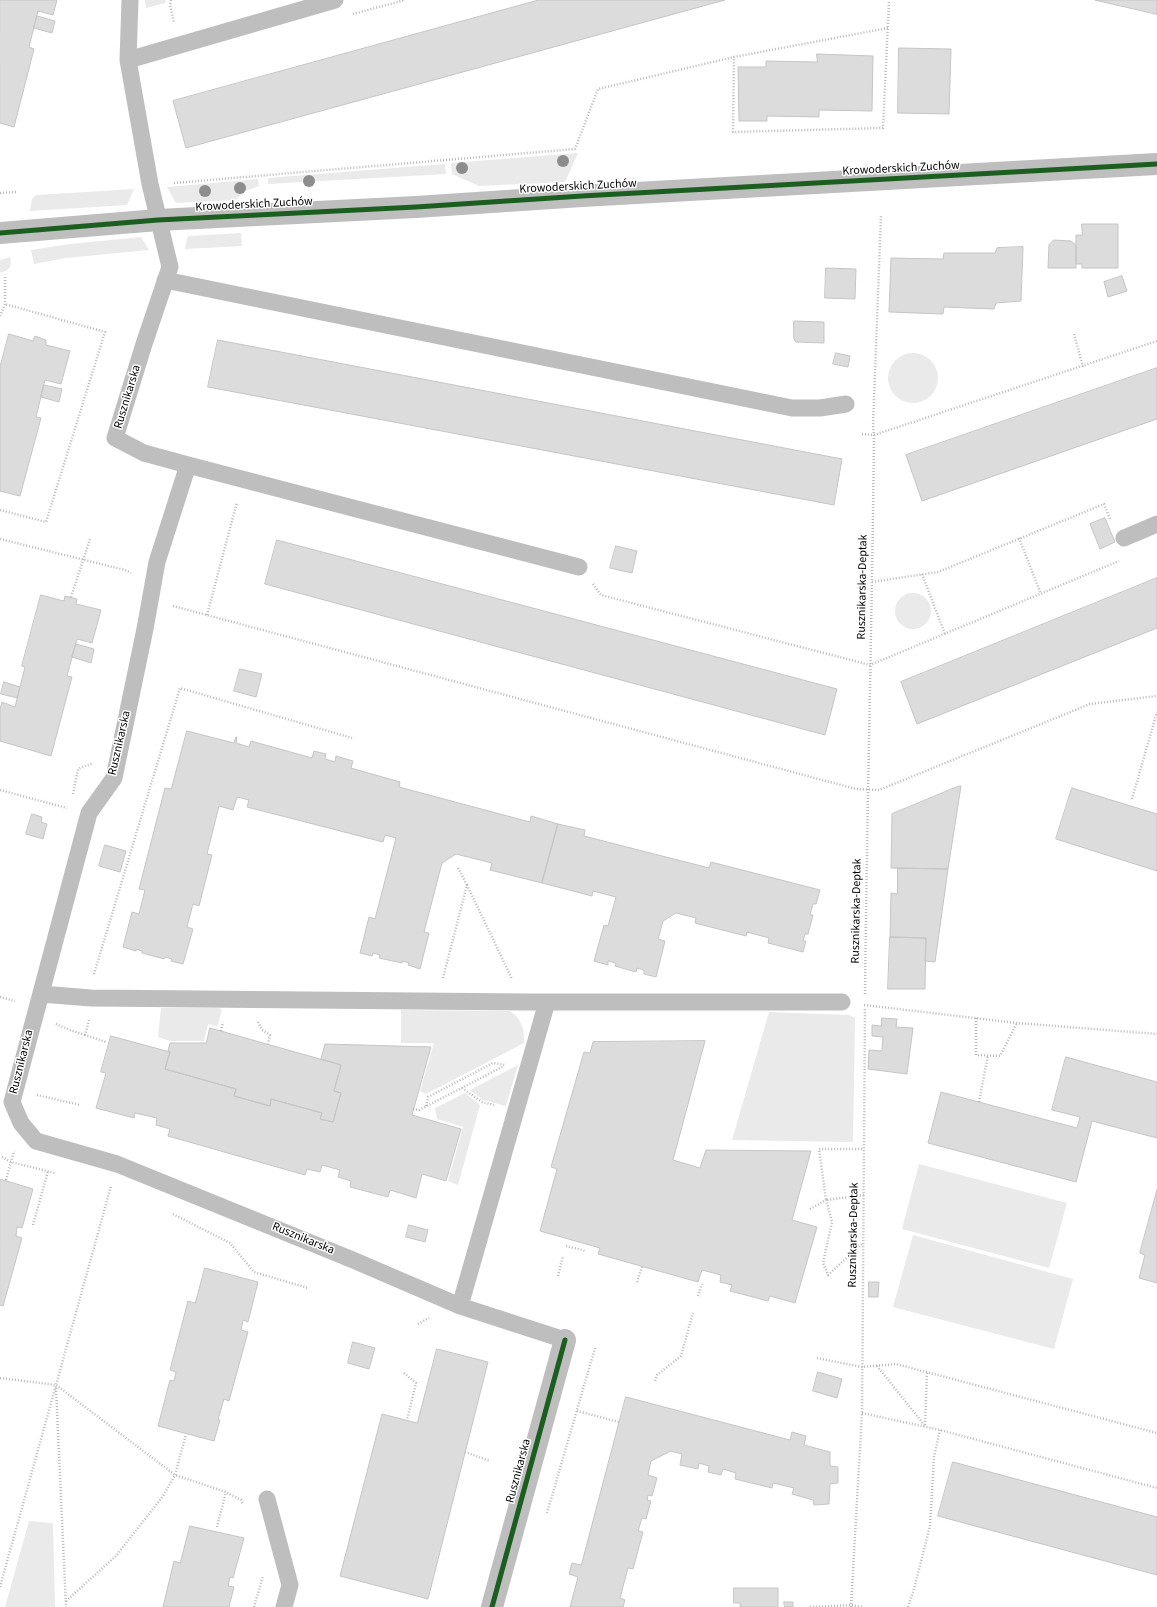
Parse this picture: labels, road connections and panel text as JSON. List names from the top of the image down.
{
  "streets": {
    "street": ["Krowoderskich Zuchów", "Rusznikarska"],
    "path": ["Rusznikarska-Deptak"]
  },
  "crossings": [
    ["Krowoderskich Zuchów", "Rusznikarska"]
  ]
}
